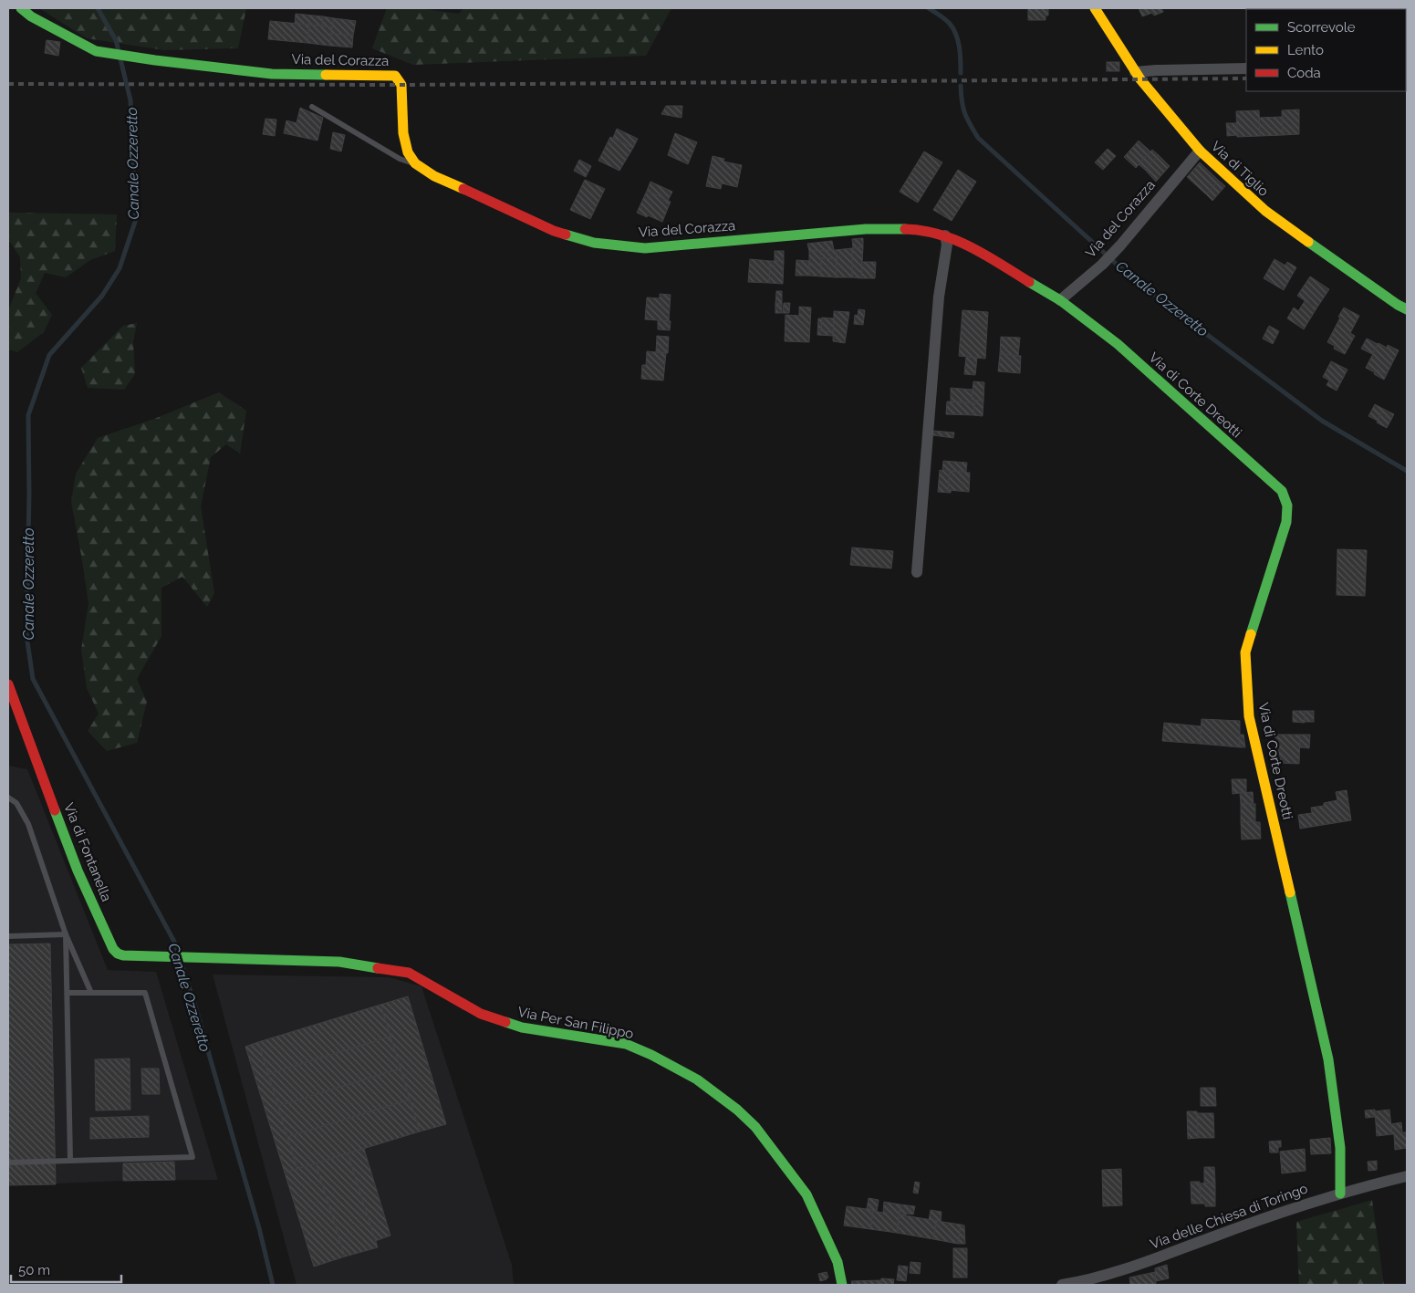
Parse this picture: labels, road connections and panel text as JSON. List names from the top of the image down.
{
  "streets": {
    "street": [
      "Via del Corazza",
      "Via di Tiglio",
      "Via di Corte Dreotti",
      "Via di Fontanella",
      "Via Per San Filippo",
      "Via delle Chiesa di Toringo"
    ]
  },
  "crossings": [
    ["Via del Corazza", "Via di Tiglio"],
    ["Via del Corazza", "Via di Corte Dreotti"],
    ["Via di Corte Dreotti", "Via delle Chiesa di Toringo"],
    ["Via di Fontanella", "Via Per San Filippo"]
  ],
  "water": ["Canale Ozzeretto"],
  "legend": ["Scorrevole", "Lento", "Coda"],
  "scale_bar": "50 m"
}
